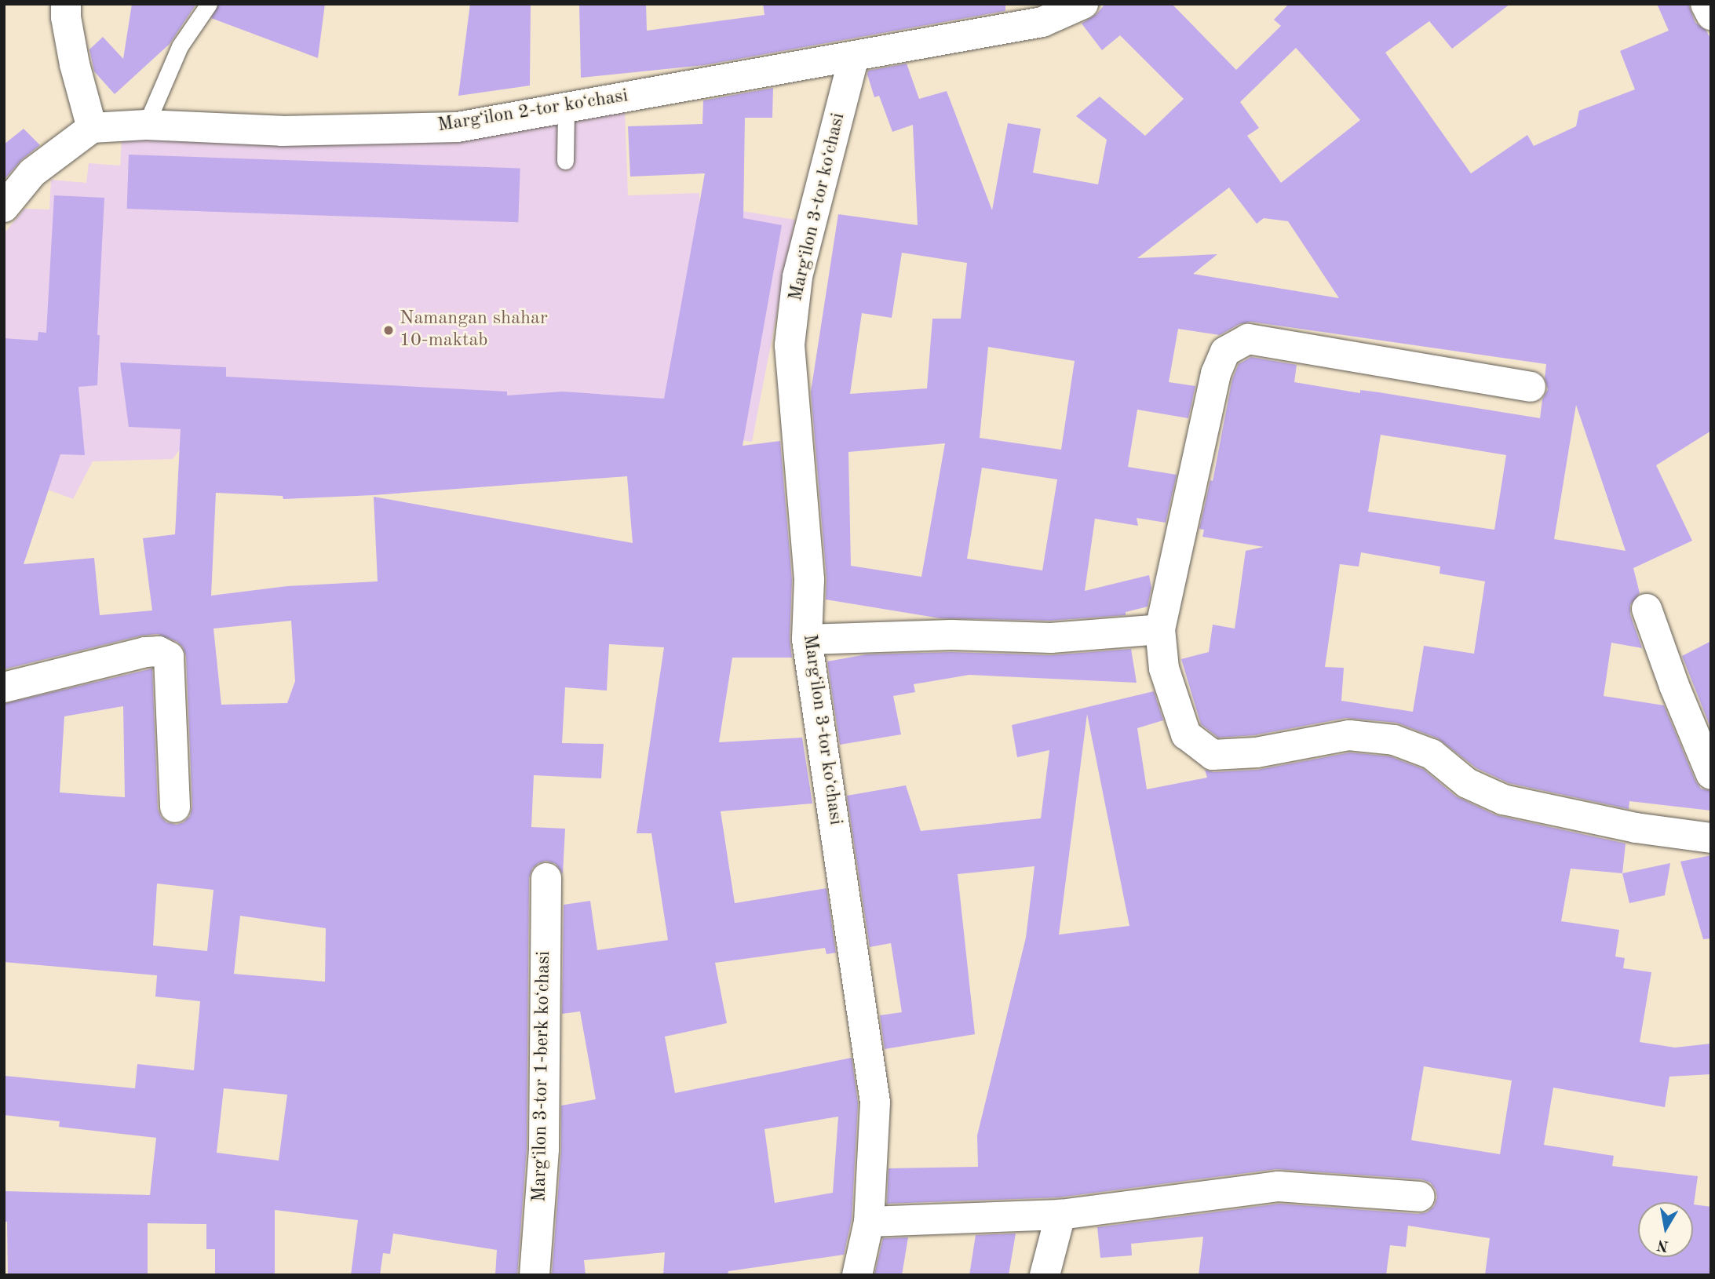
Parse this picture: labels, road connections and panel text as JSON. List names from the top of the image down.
{
  "streets": {
    "street": ["Margʻilon 2-tor koʻchasi", "Margʻilon 3-tor koʻchasi", "Margʻilon 3-tor 1-berk koʻchasi"]
  },
  "crossings": [
    ["Margʻilon 2-tor koʻchasi", "Margʻilon 3-tor koʻchasi"]
  ],
  "places": ["Namangan shahar 10-maktab"],
  "north": "bottom"
}
